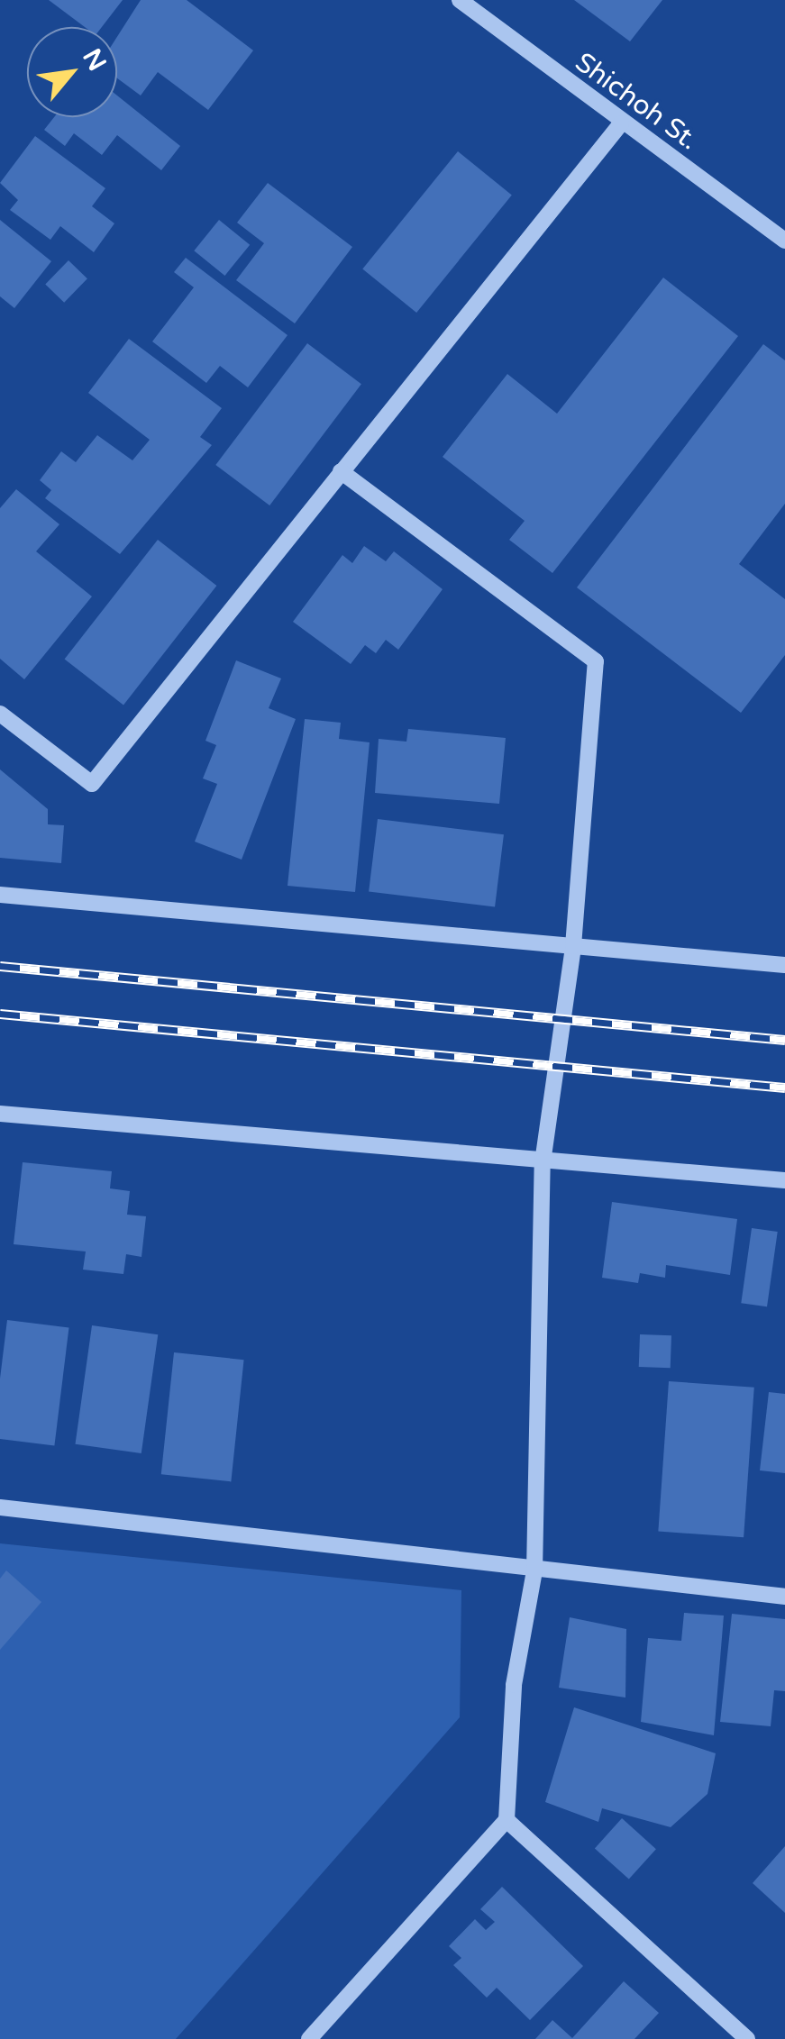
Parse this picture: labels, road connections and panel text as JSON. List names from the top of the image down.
{
  "streets": {
    "street": ["Shichoh St."]
  },
  "north": "top right"
}
